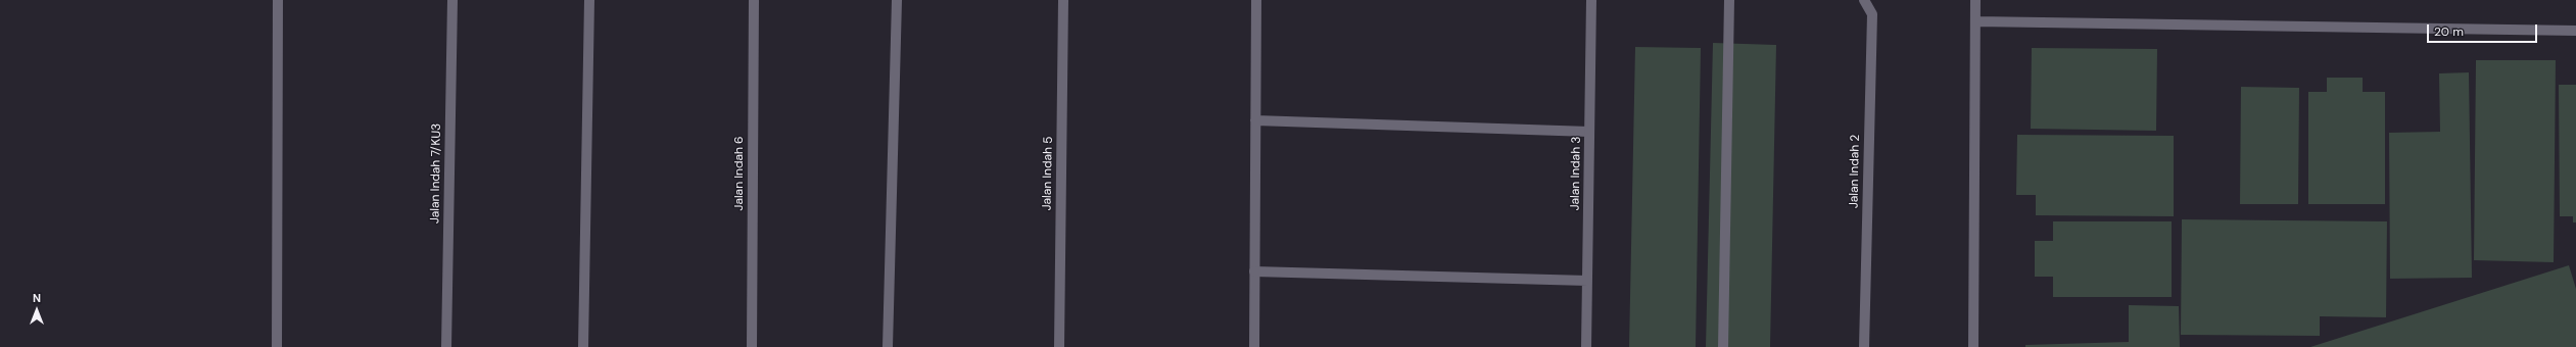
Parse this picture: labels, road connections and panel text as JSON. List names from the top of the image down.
{
  "streets": {
    "street": [
      "Jalan Indah 2",
      "Jalan Indah 7/KU3",
      "Jalan Indah 6",
      "Jalan Indah 5",
      "Jalan Indah 3"
    ]
  },
  "scale_bar": "20 m",
  "north": "top"
}
